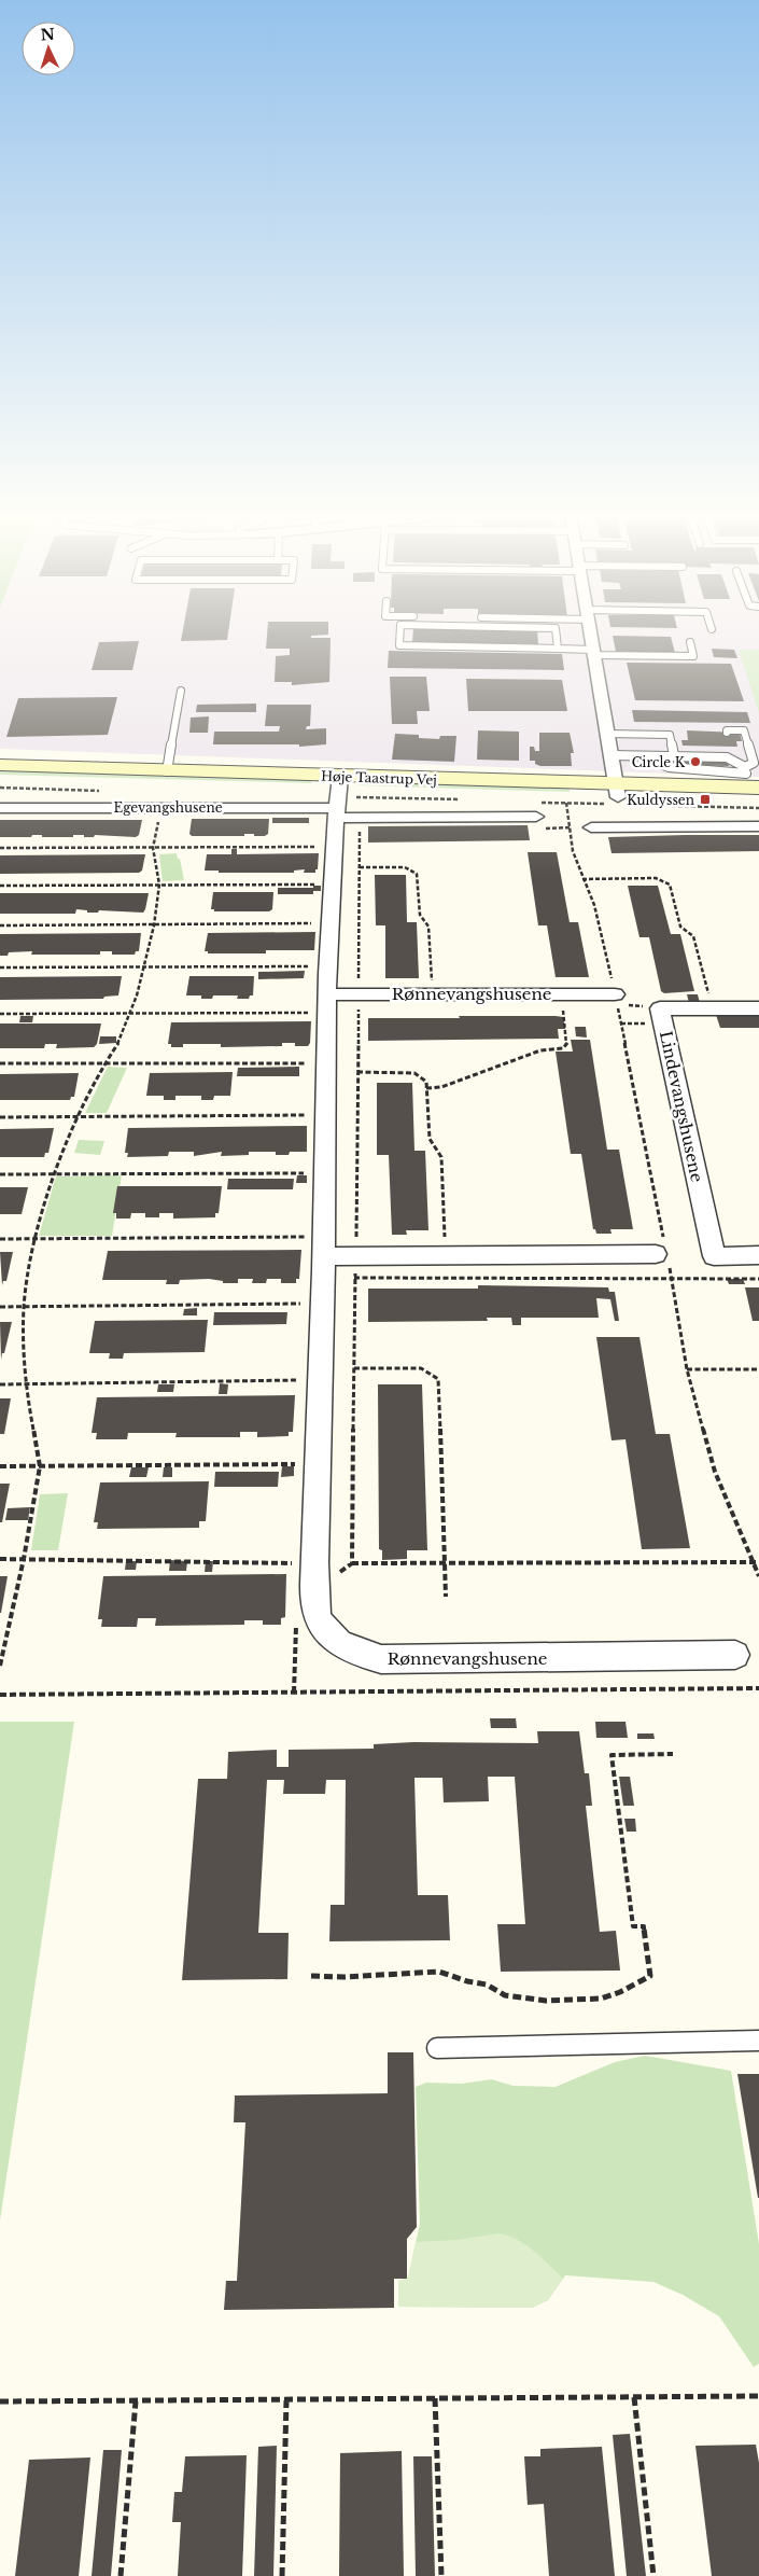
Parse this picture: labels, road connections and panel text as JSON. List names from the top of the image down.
{
  "streets": {
    "street": [
      "Høje Taastrup Vej",
      "Egevangshusene",
      "Rønnevangshusene",
      "Lindevangshusene"
    ]
  },
  "crossings": [
    ["Høje Taastrup Vej", "Egevangshusene"],
    ["Høje Taastrup Vej", "Rønnevangshusene"],
    ["Egevangshusene", "Rønnevangshusene"]
  ],
  "places": {
    "other": ["Circle K"],
    "transit": ["Kuldyssen"]
  },
  "north": "top"
}
